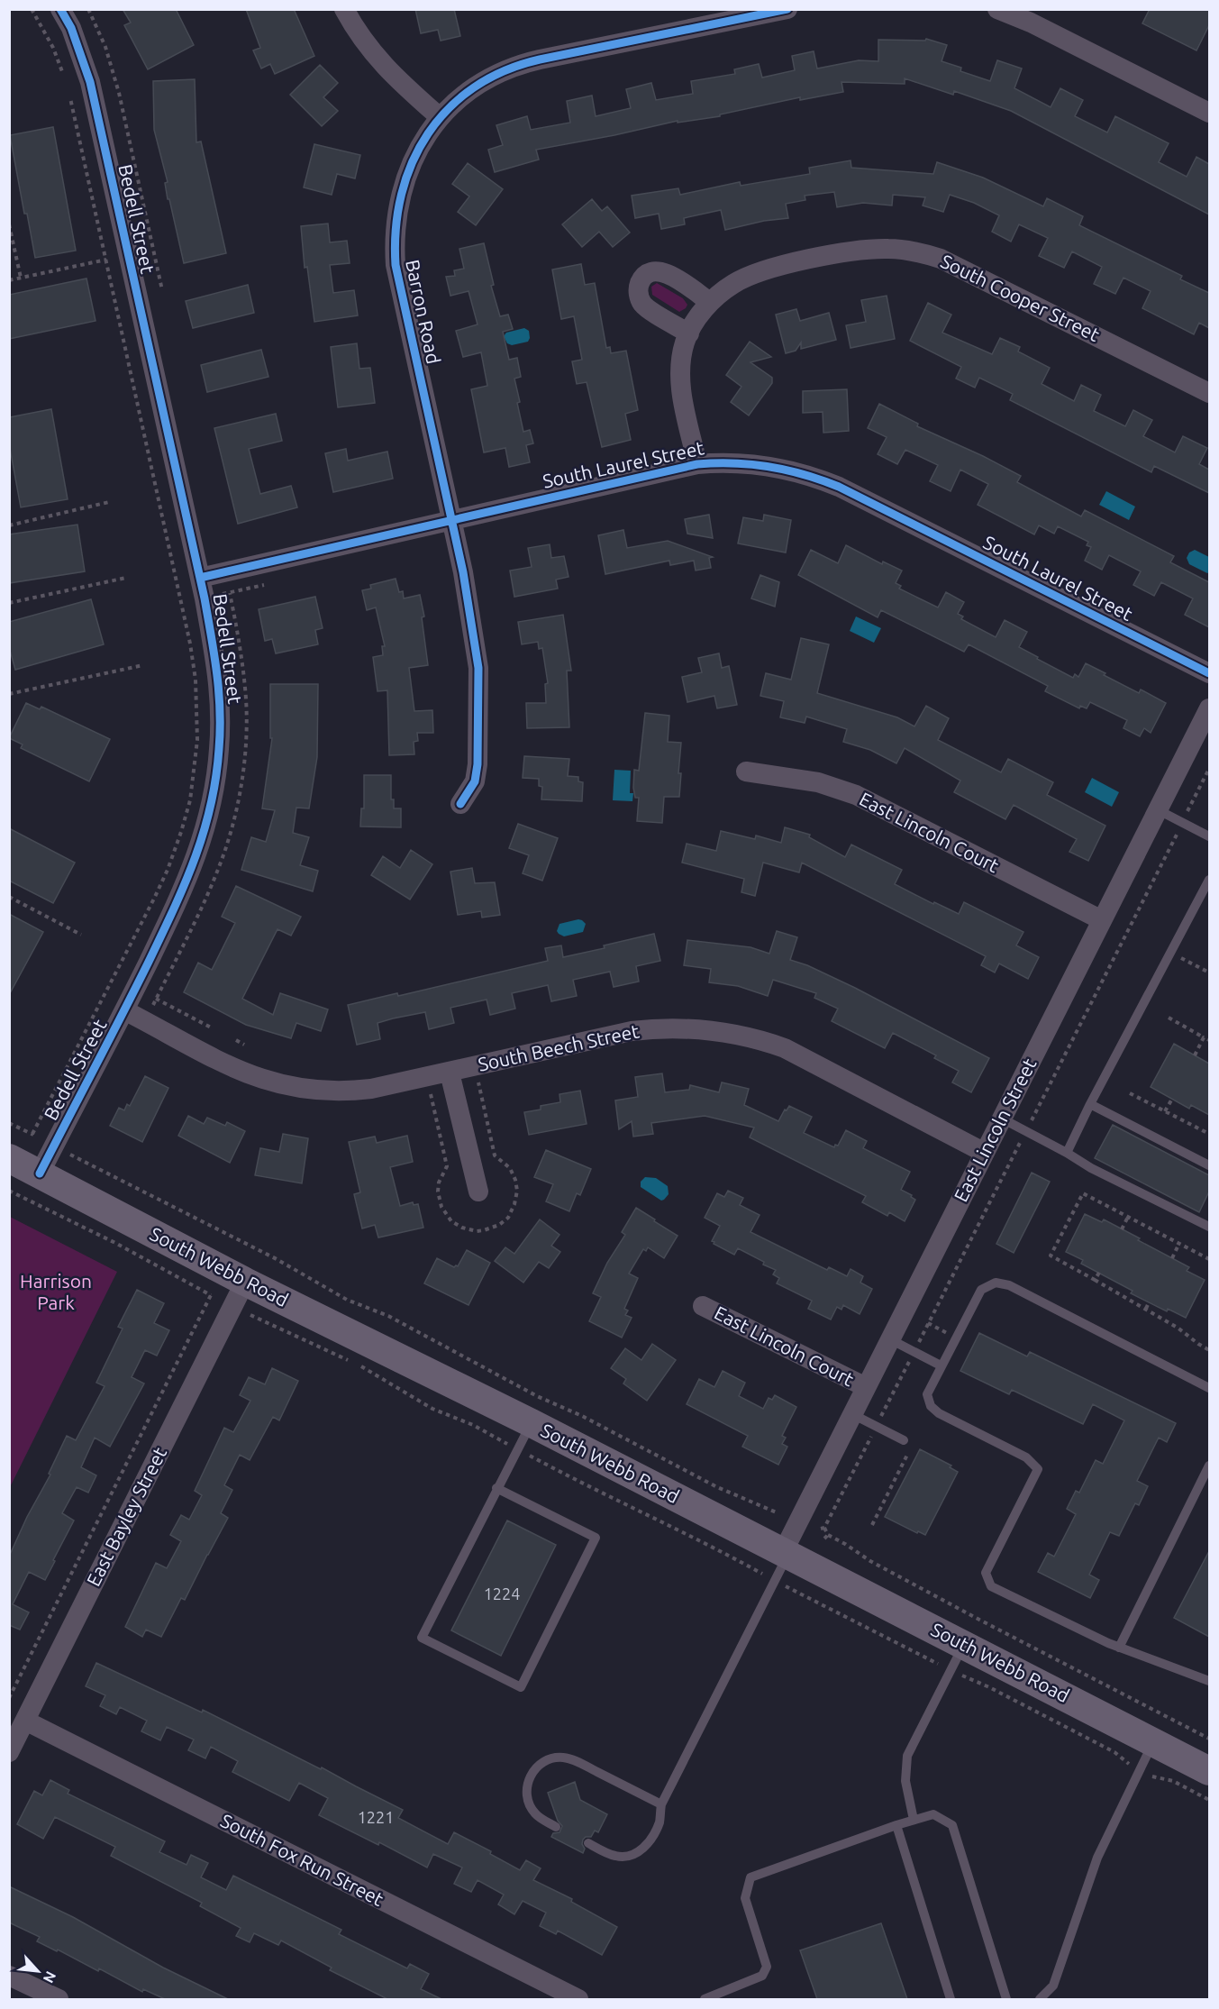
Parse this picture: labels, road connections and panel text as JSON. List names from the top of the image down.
{
  "streets": {
    "main road": ["South Webb Road"],
    "street": [
      "Bedell Street",
      "South Cooper Street",
      "Barron Road",
      "South Laurel Street",
      "East Lincoln Court",
      "South Beech Street",
      "East Lincoln Street",
      "East Bayley Street",
      "South Fox Run Street"
    ]
  },
  "crossings": [
    ["Bedell Street", "South Laurel Street"],
    ["Bedell Street", "South Beech Street"],
    ["Bedell Street", "South Webb Road"],
    ["South Cooper Street", "South Laurel Street"],
    ["Barron Road", "South Laurel Street"],
    ["East Lincoln Court", "East Lincoln Street"],
    ["South Beech Street", "East Lincoln Street"],
    ["East Lincoln Street", "South Webb Road"],
    ["South Webb Road", "East Bayley Street"],
    ["East Bayley Street", "South Fox Run Street"]
  ],
  "parks": ["Harrison Park"],
  "house_numbers": ["1224", "1221"],
  "north": "bottom right"
}
